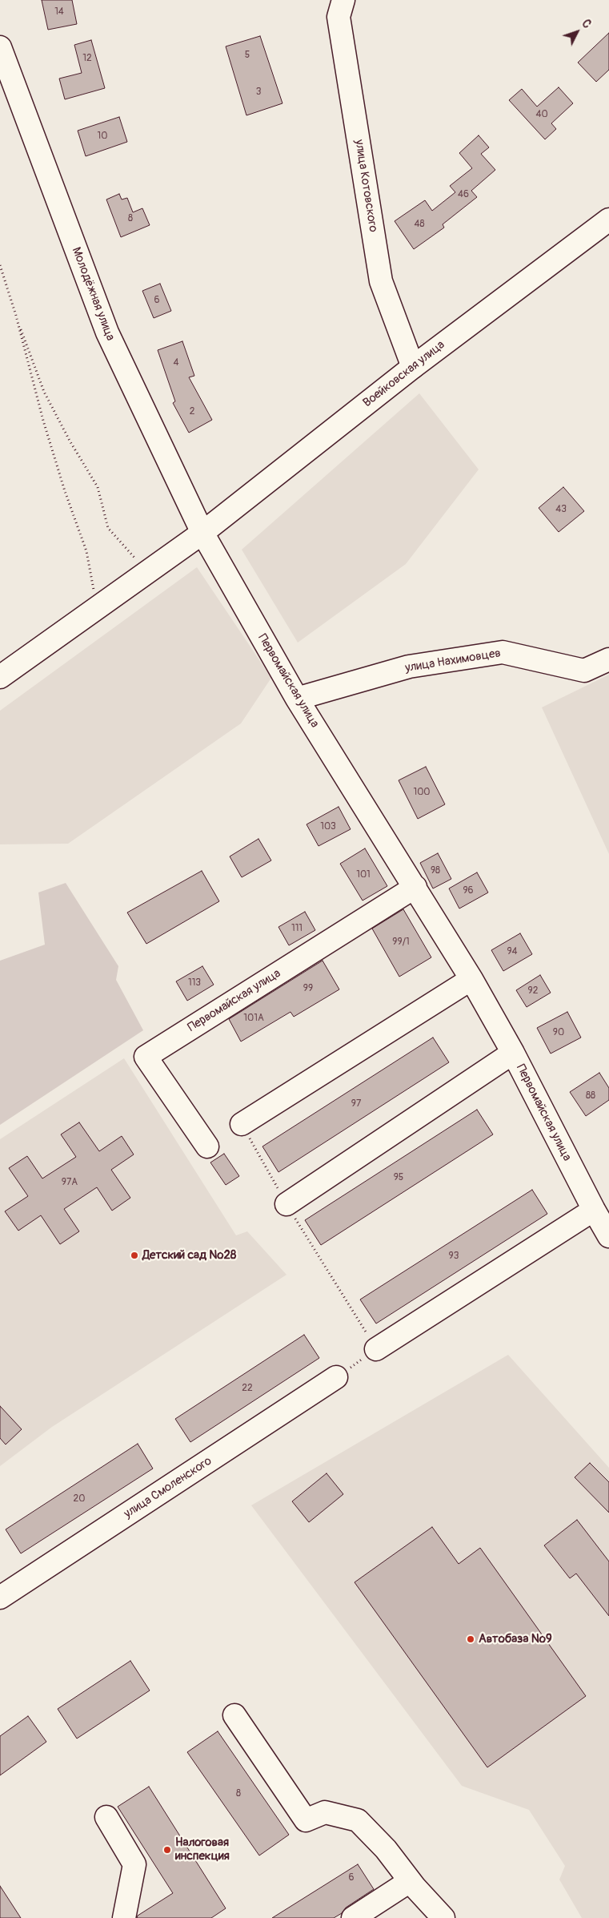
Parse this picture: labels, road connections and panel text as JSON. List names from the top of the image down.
{
  "streets": {
    "street": [
      "улица Котовского",
      "Молодёжная улица",
      "Воейковская улица",
      "улица Нахимовцев",
      "Первомайская улица",
      "улица Смоленского"
    ]
  },
  "crossings": [
    ["улица Котовского", "Воейковская улица"],
    ["Молодёжная улица", "Воейковская улица"],
    ["Молодёжная улица", "Первомайская улица"],
    ["Воейковская улица", "Первомайская улица"],
    ["улица Нахимовцев", "Первомайская улица"]
  ],
  "places": ["Детский сад №28", "Автобаза №9", "Налоговая инспекция"],
  "house_numbers": [
    "14",
    "5",
    "12",
    "3",
    "40",
    "10",
    "46",
    "8",
    "48",
    "6",
    "4",
    "2",
    "43",
    "100",
    "103",
    "98",
    "101",
    "96",
    "111",
    "99/1",
    "94",
    "113",
    "99",
    "92",
    "101А",
    "90",
    "88",
    "97",
    "95",
    "97А",
    "93",
    "22",
    "20",
    "8",
    "6"
  ],
  "north": "top right"
}
